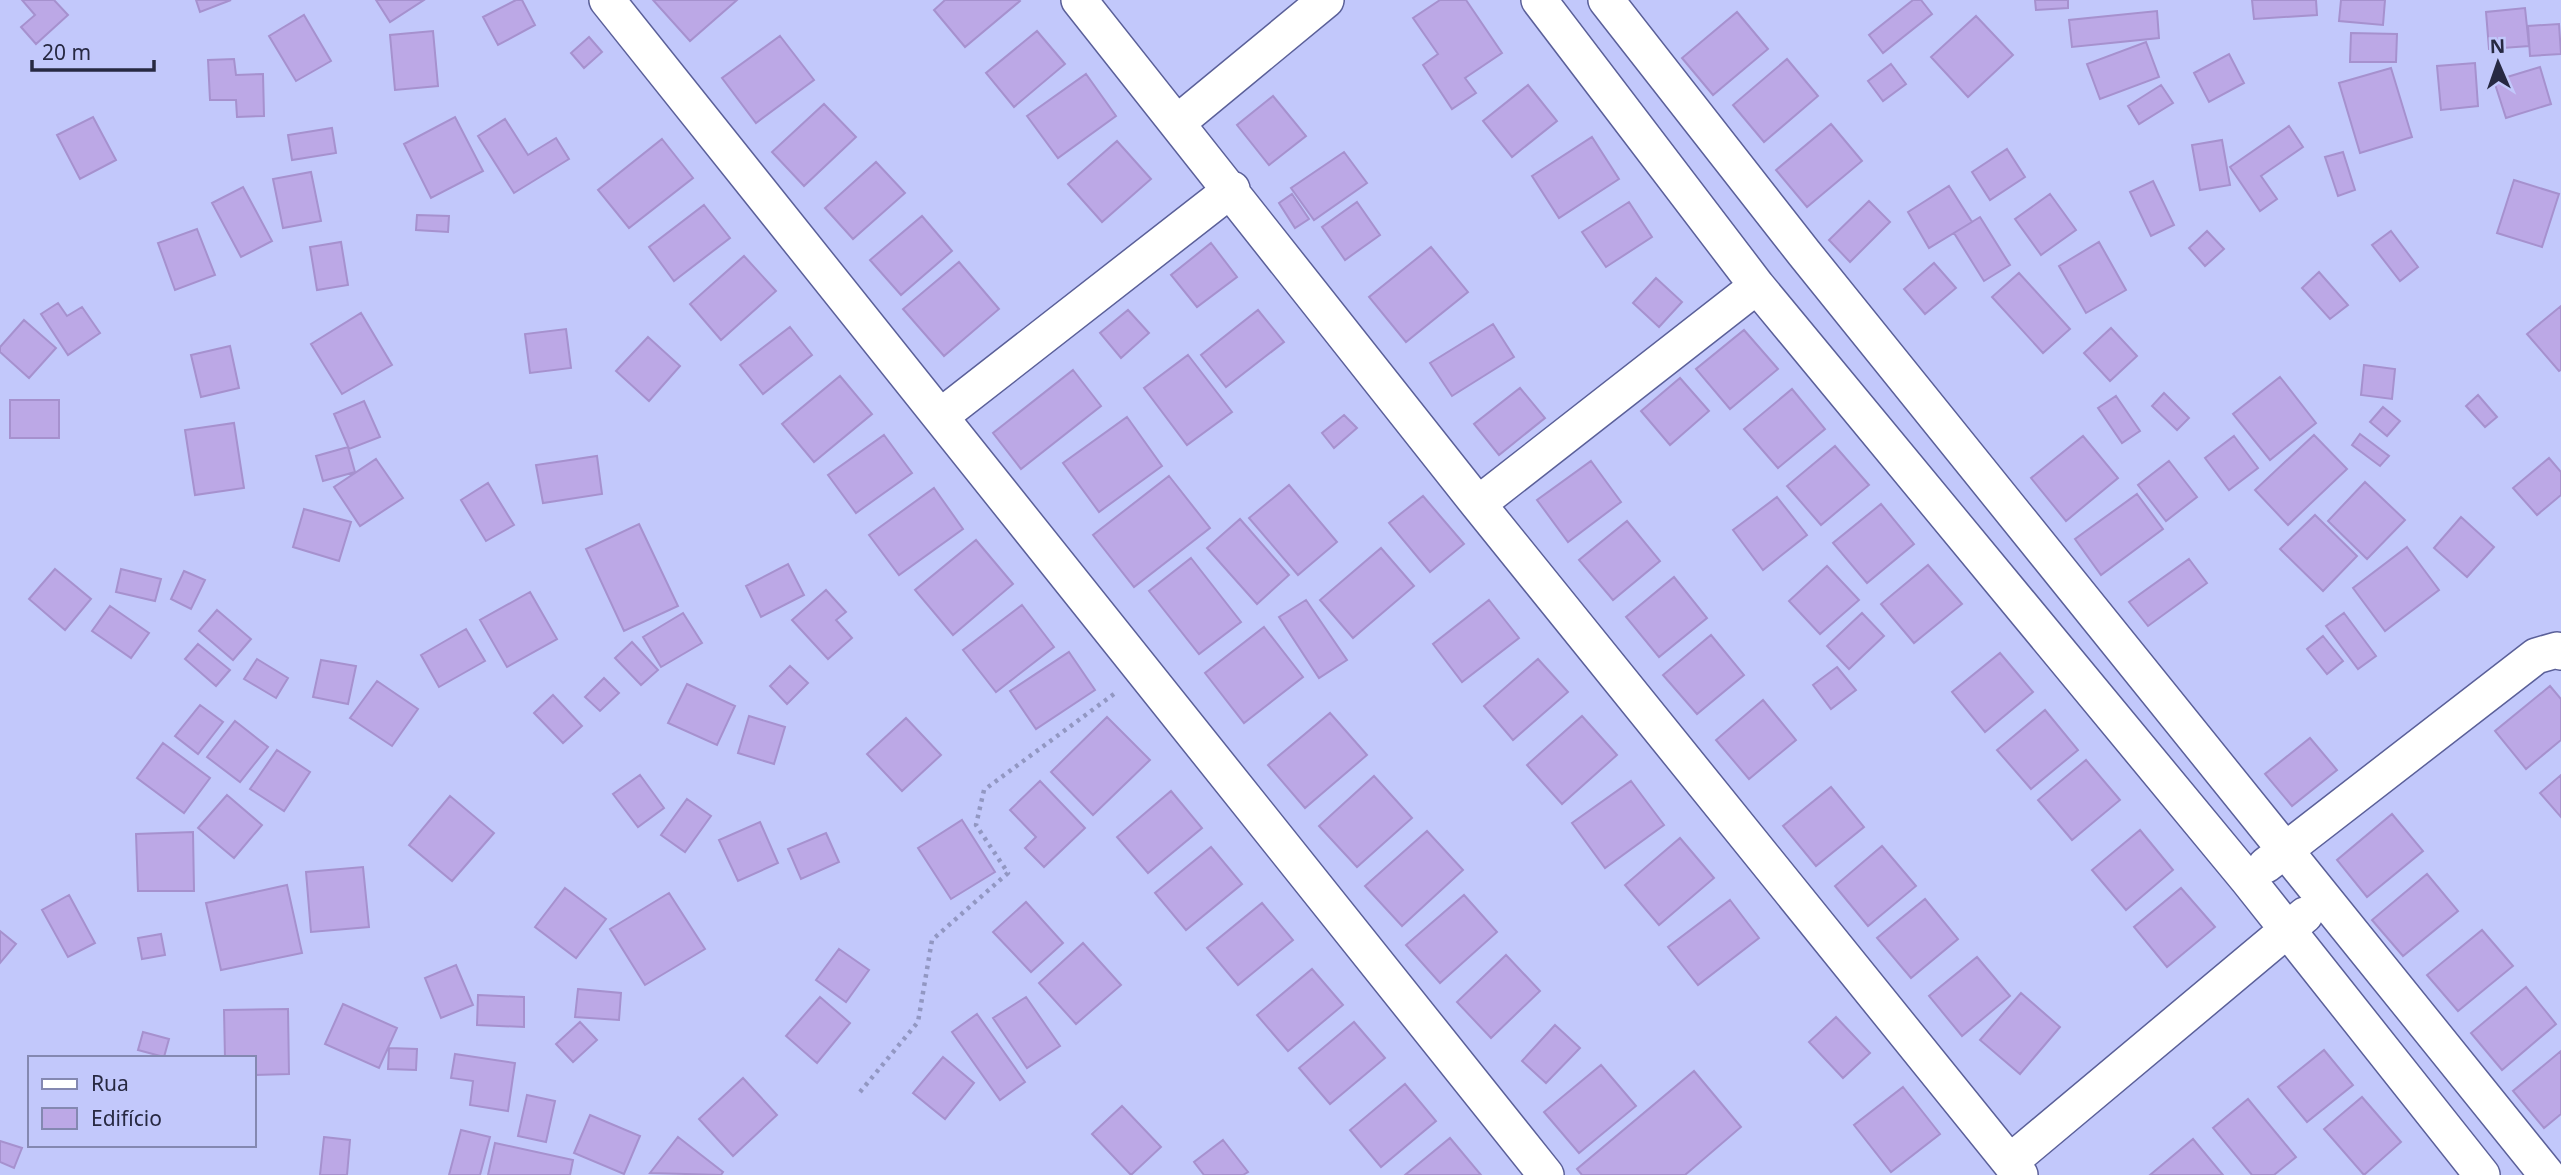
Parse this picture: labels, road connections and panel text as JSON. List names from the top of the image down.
{
  "legend": ["Rua", "Edifício"],
  "scale_bar": "20 m",
  "north": "top"
}
